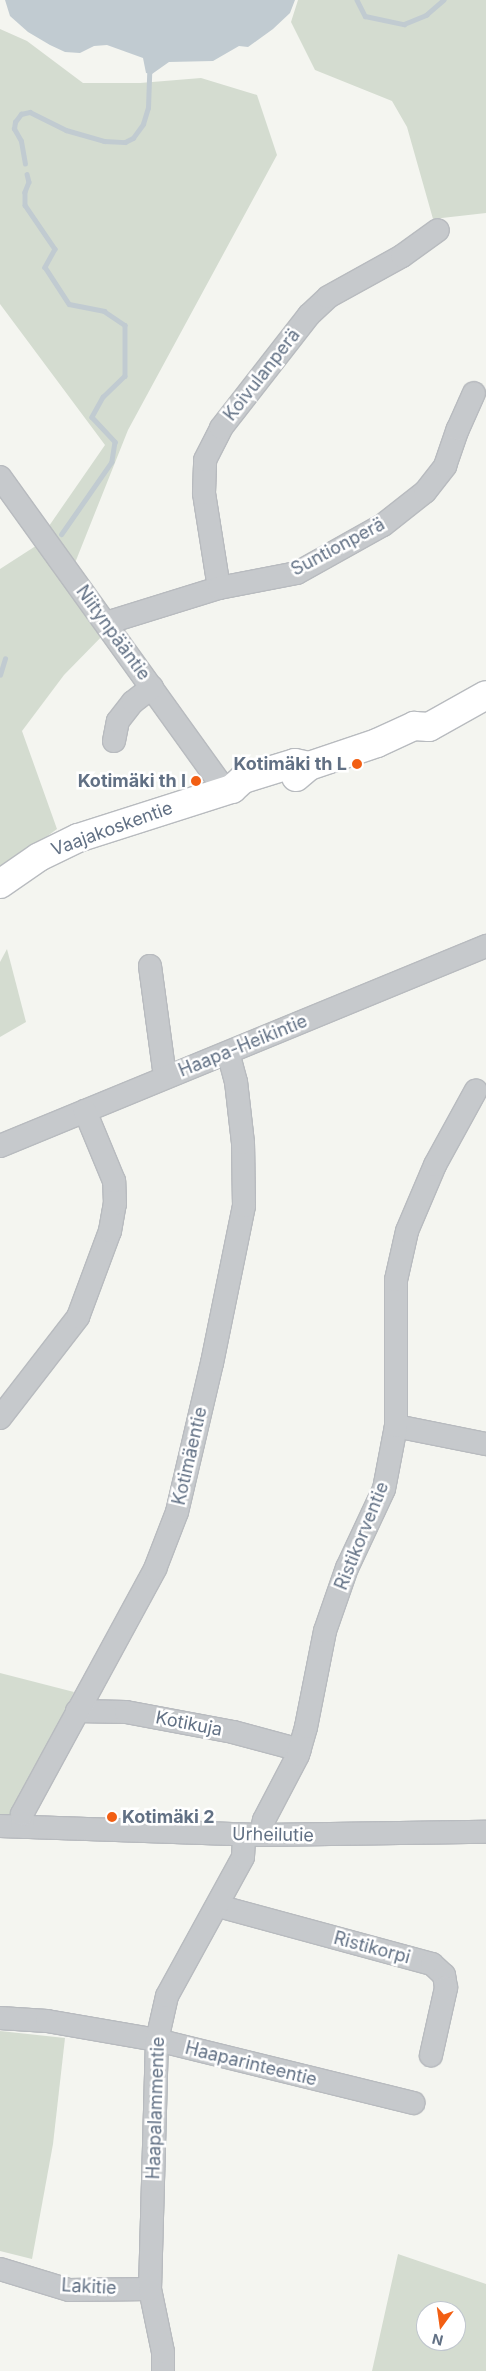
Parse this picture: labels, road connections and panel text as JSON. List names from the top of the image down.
{
  "streets": {
    "main road": ["Vaajakoskentie"],
    "street": [
      "Koivulanperä",
      "Suntionperä",
      "Niitynpääntie",
      "Haapa-Heikintie",
      "Kotimäentie",
      "Ristikorventie",
      "Kotikuja",
      "Urheilutie",
      "Ristikorpi",
      "Haaparinteentie",
      "Haapalammentie",
      "Lakitie"
    ]
  },
  "crossings": [
    ["Koivulanperä", "Suntionperä"],
    ["Suntionperä", "Niitynpääntie"],
    ["Niitynpääntie", "Vaajakoskentie"],
    ["Haapa-Heikintie", "Kotimäentie"],
    ["Kotimäentie", "Kotikuja"],
    ["Kotimäentie", "Urheilutie"],
    ["Ristikorventie", "Kotikuja"],
    ["Ristikorventie", "Urheilutie"],
    ["Ristikorventie", "Haapalammentie"],
    ["Urheilutie", "Haapalammentie"],
    ["Ristikorpi", "Haapalammentie"],
    ["Haaparinteentie", "Haapalammentie"],
    ["Haapalammentie", "Lakitie"]
  ],
  "places": ["Kotimäki th L", "Kotimäki th I", "Kotimäki 2"],
  "north": "bottom"
}
